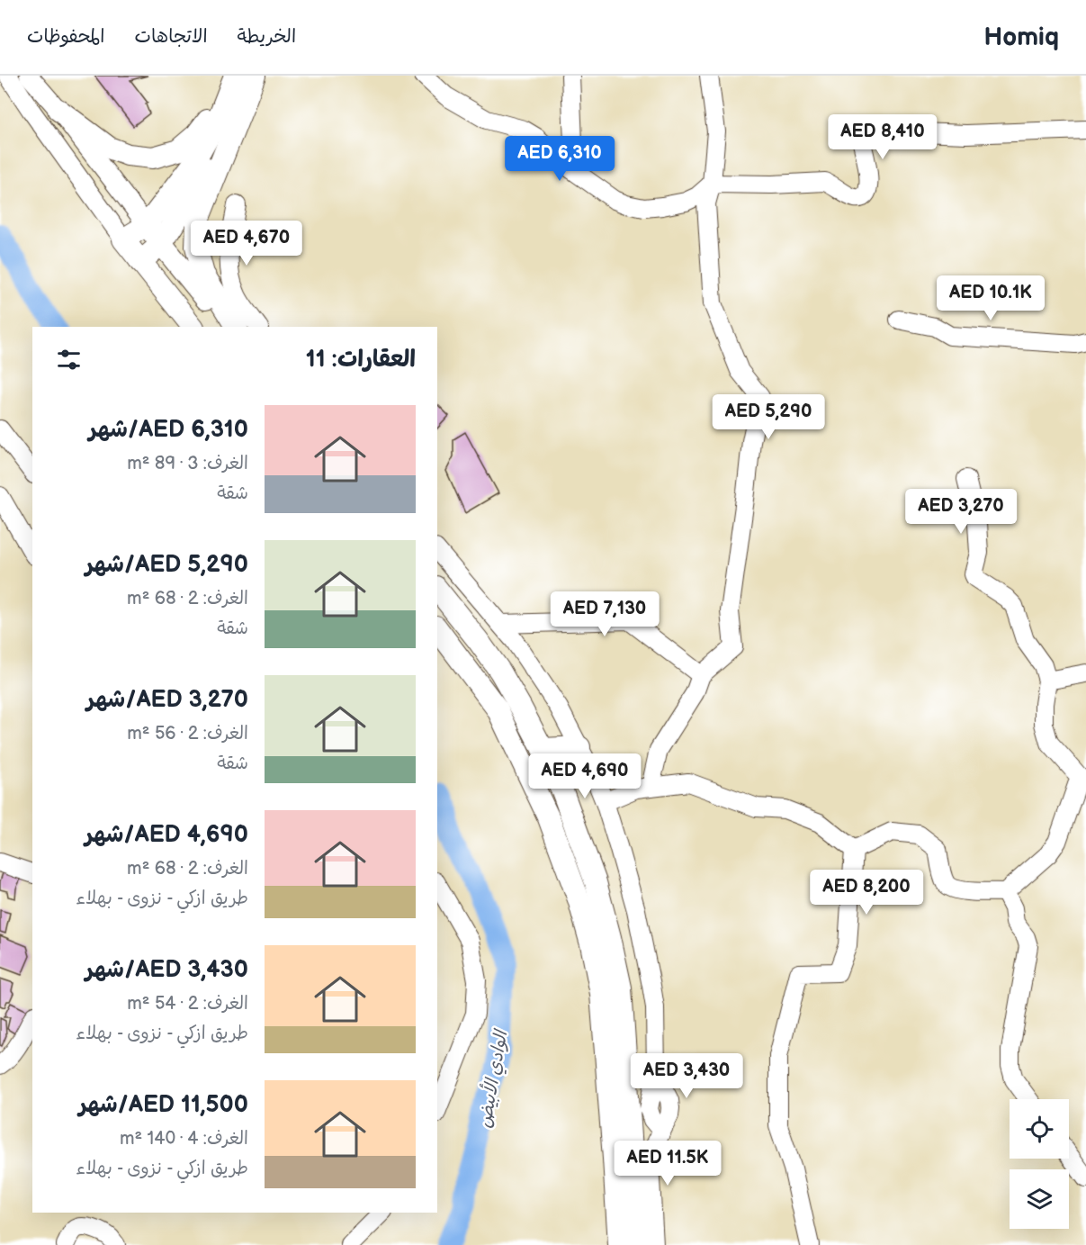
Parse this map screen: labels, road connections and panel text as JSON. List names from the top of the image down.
{
  "water": ["الوادي الأبيض"],
  "page": {
    "header": "Homiq",
    "nav": ["الخريطة", "الاتجاهات", "المحفوظات"],
    "price": [
      "AED 8,410",
      "AED 6,310",
      "AED 4,670",
      "AED 10.1K",
      "AED 5,290",
      "AED 3,270",
      "AED 7,130",
      "AED 4,690",
      "AED 8,200",
      "AED 3,430",
      "AED 11.5K"
    ],
    "heading": "العقارات: 11",
    "list": [
      {
        "name": "AED 6,310/شهر",
        "note": "الغرف: 3 · 89 m² · شقة"
      },
      {
        "name": "AED 5,290/شهر",
        "note": "الغرف: 2 · 68 m² · شقة"
      },
      {
        "name": "AED 3,270/شهر",
        "note": "الغرف: 2 · 56 m² · شقة"
      },
      {
        "name": "AED 4,690/شهر",
        "note": "الغرف: 2 · 68 m² · طريق ازكي - نزوى - بهلاء"
      },
      {
        "name": "AED 3,430/شهر",
        "note": "الغرف: 2 · 54 m² · طريق ازكي - نزوى - بهلاء"
      },
      {
        "name": "AED 11,500/شهر",
        "note": "الغرف: 4 · 140 m² · طريق ازكي - نزوى - بهلاء"
      }
    ]
  }
}
